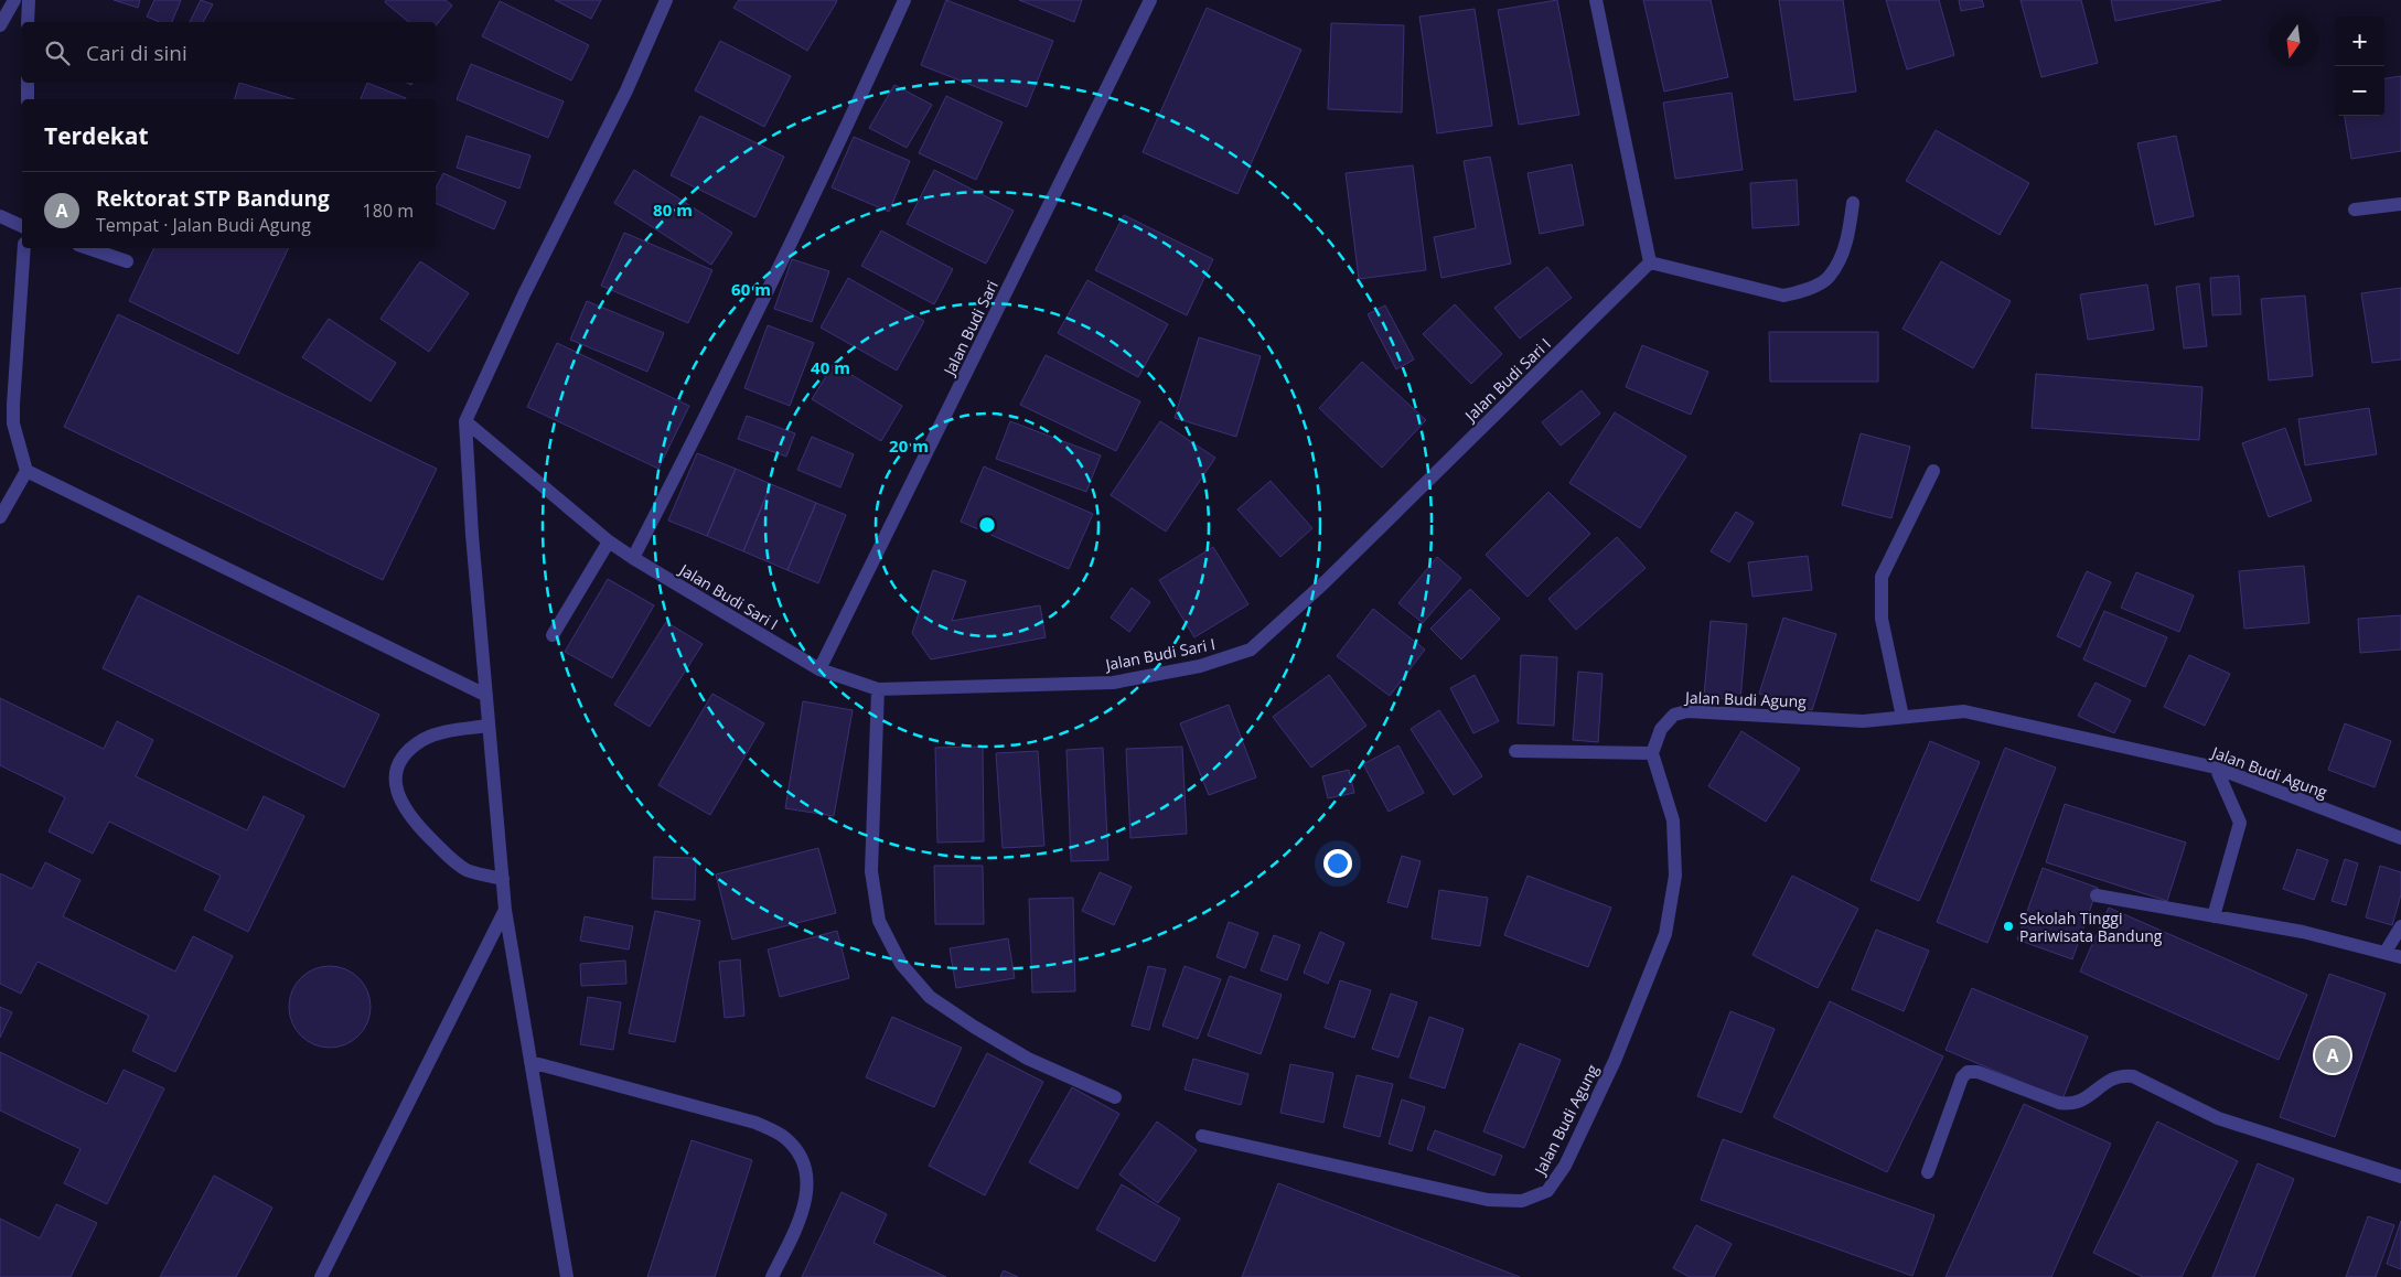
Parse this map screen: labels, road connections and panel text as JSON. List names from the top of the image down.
{
  "streets": {
    "street": ["Jalan Budi Sari", "Jalan Budi Sari I", "Jalan Budi Agung"]
  },
  "crossings": [
    ["Jalan Budi Sari", "Jalan Budi Sari I"]
  ],
  "places": ["Sekolah Tinggi Pariwisata Bandung"],
  "north": "bottom",
  "page": {
    "map_buttons": ["+", "−"],
    "search": "Cari di sini",
    "heading": "Terdekat",
    "list": [
      {
        "mark": "A",
        "name": "Rektorat STP Bandung",
        "note": "Tempat · Jalan Budi Agung",
        "value": "180 m"
      }
    ],
    "pins": "A"
  },
  "rings": [
    "80 m",
    "60 m",
    "40 m",
    "20 m"
  ]
}
